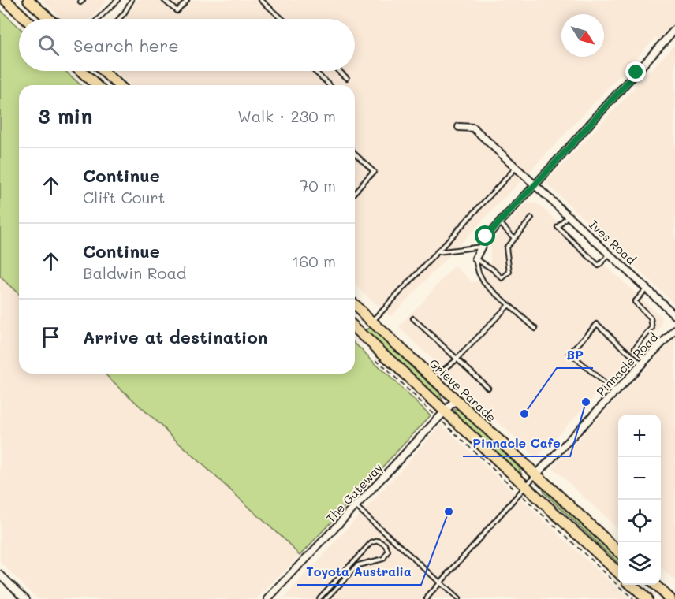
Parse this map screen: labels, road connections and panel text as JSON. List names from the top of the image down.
{
  "streets": {
    "main road": ["Grieve Parade"],
    "street": ["Ives Road", "Pinnacle Road", "The Gateway"]
  },
  "crossings": [
    ["Pinnacle Road", "Grieve Parade"],
    ["Grieve Parade", "The Gateway"]
  ],
  "places": ["Pinnacle Cafe", "BP", "Toyota Australia"],
  "north": "bottom right",
  "page": {
    "search": "Search here",
    "heading": ["3 min", "Walk · 230 m"],
    "list": [
      ["Continue", "Clift Court", "70 m"],
      ["Continue", "Baldwin Road", "160 m"],
      "Arrive at destination"
    ],
    "map_buttons": ["+", "−"]
  }
}
